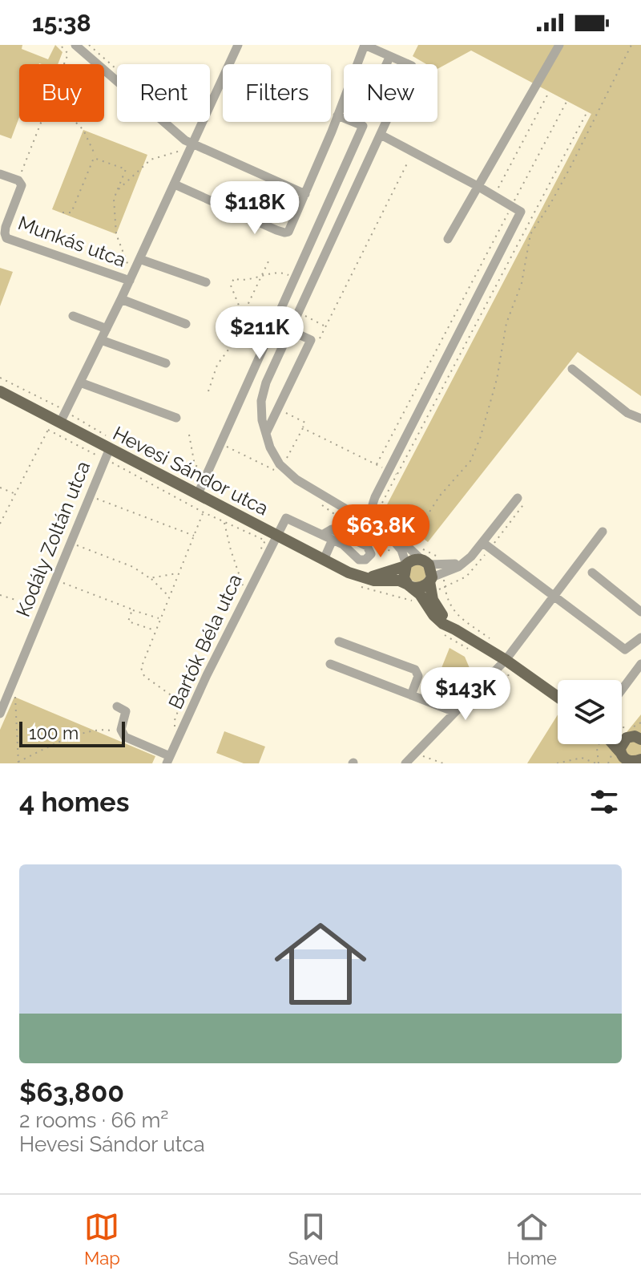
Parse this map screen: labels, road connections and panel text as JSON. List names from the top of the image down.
{
  "streets": {
    "main road": ["Hevesi Sándor utca"],
    "street": ["Munkás utca", "Kodály Zoltán utca", "Bartók Béla utca"]
  },
  "crossings": [
    ["Munkás utca", "Hevesi Sándor utca"],
    ["Hevesi Sándor utca", "Kodály Zoltán utca"],
    ["Hevesi Sándor utca", "Bartók Béla utca"]
  ],
  "scale_bar": "100 m",
  "page": {
    "status": "15:38",
    "chip": [
      "Buy",
      "Rent",
      "Filters",
      "New"
    ],
    "price": [
      "$118K",
      "$211K",
      "$63.8K",
      "$143K"
    ],
    "scale": "100 m",
    "heading": "4 homes",
    "list": [
      {
        "name": "$63,800",
        "note": "2 rooms · 66 m² · Hevesi Sándor utca"
      }
    ],
    "tabs": ["Map", "Saved", "Home"]
  }
}
